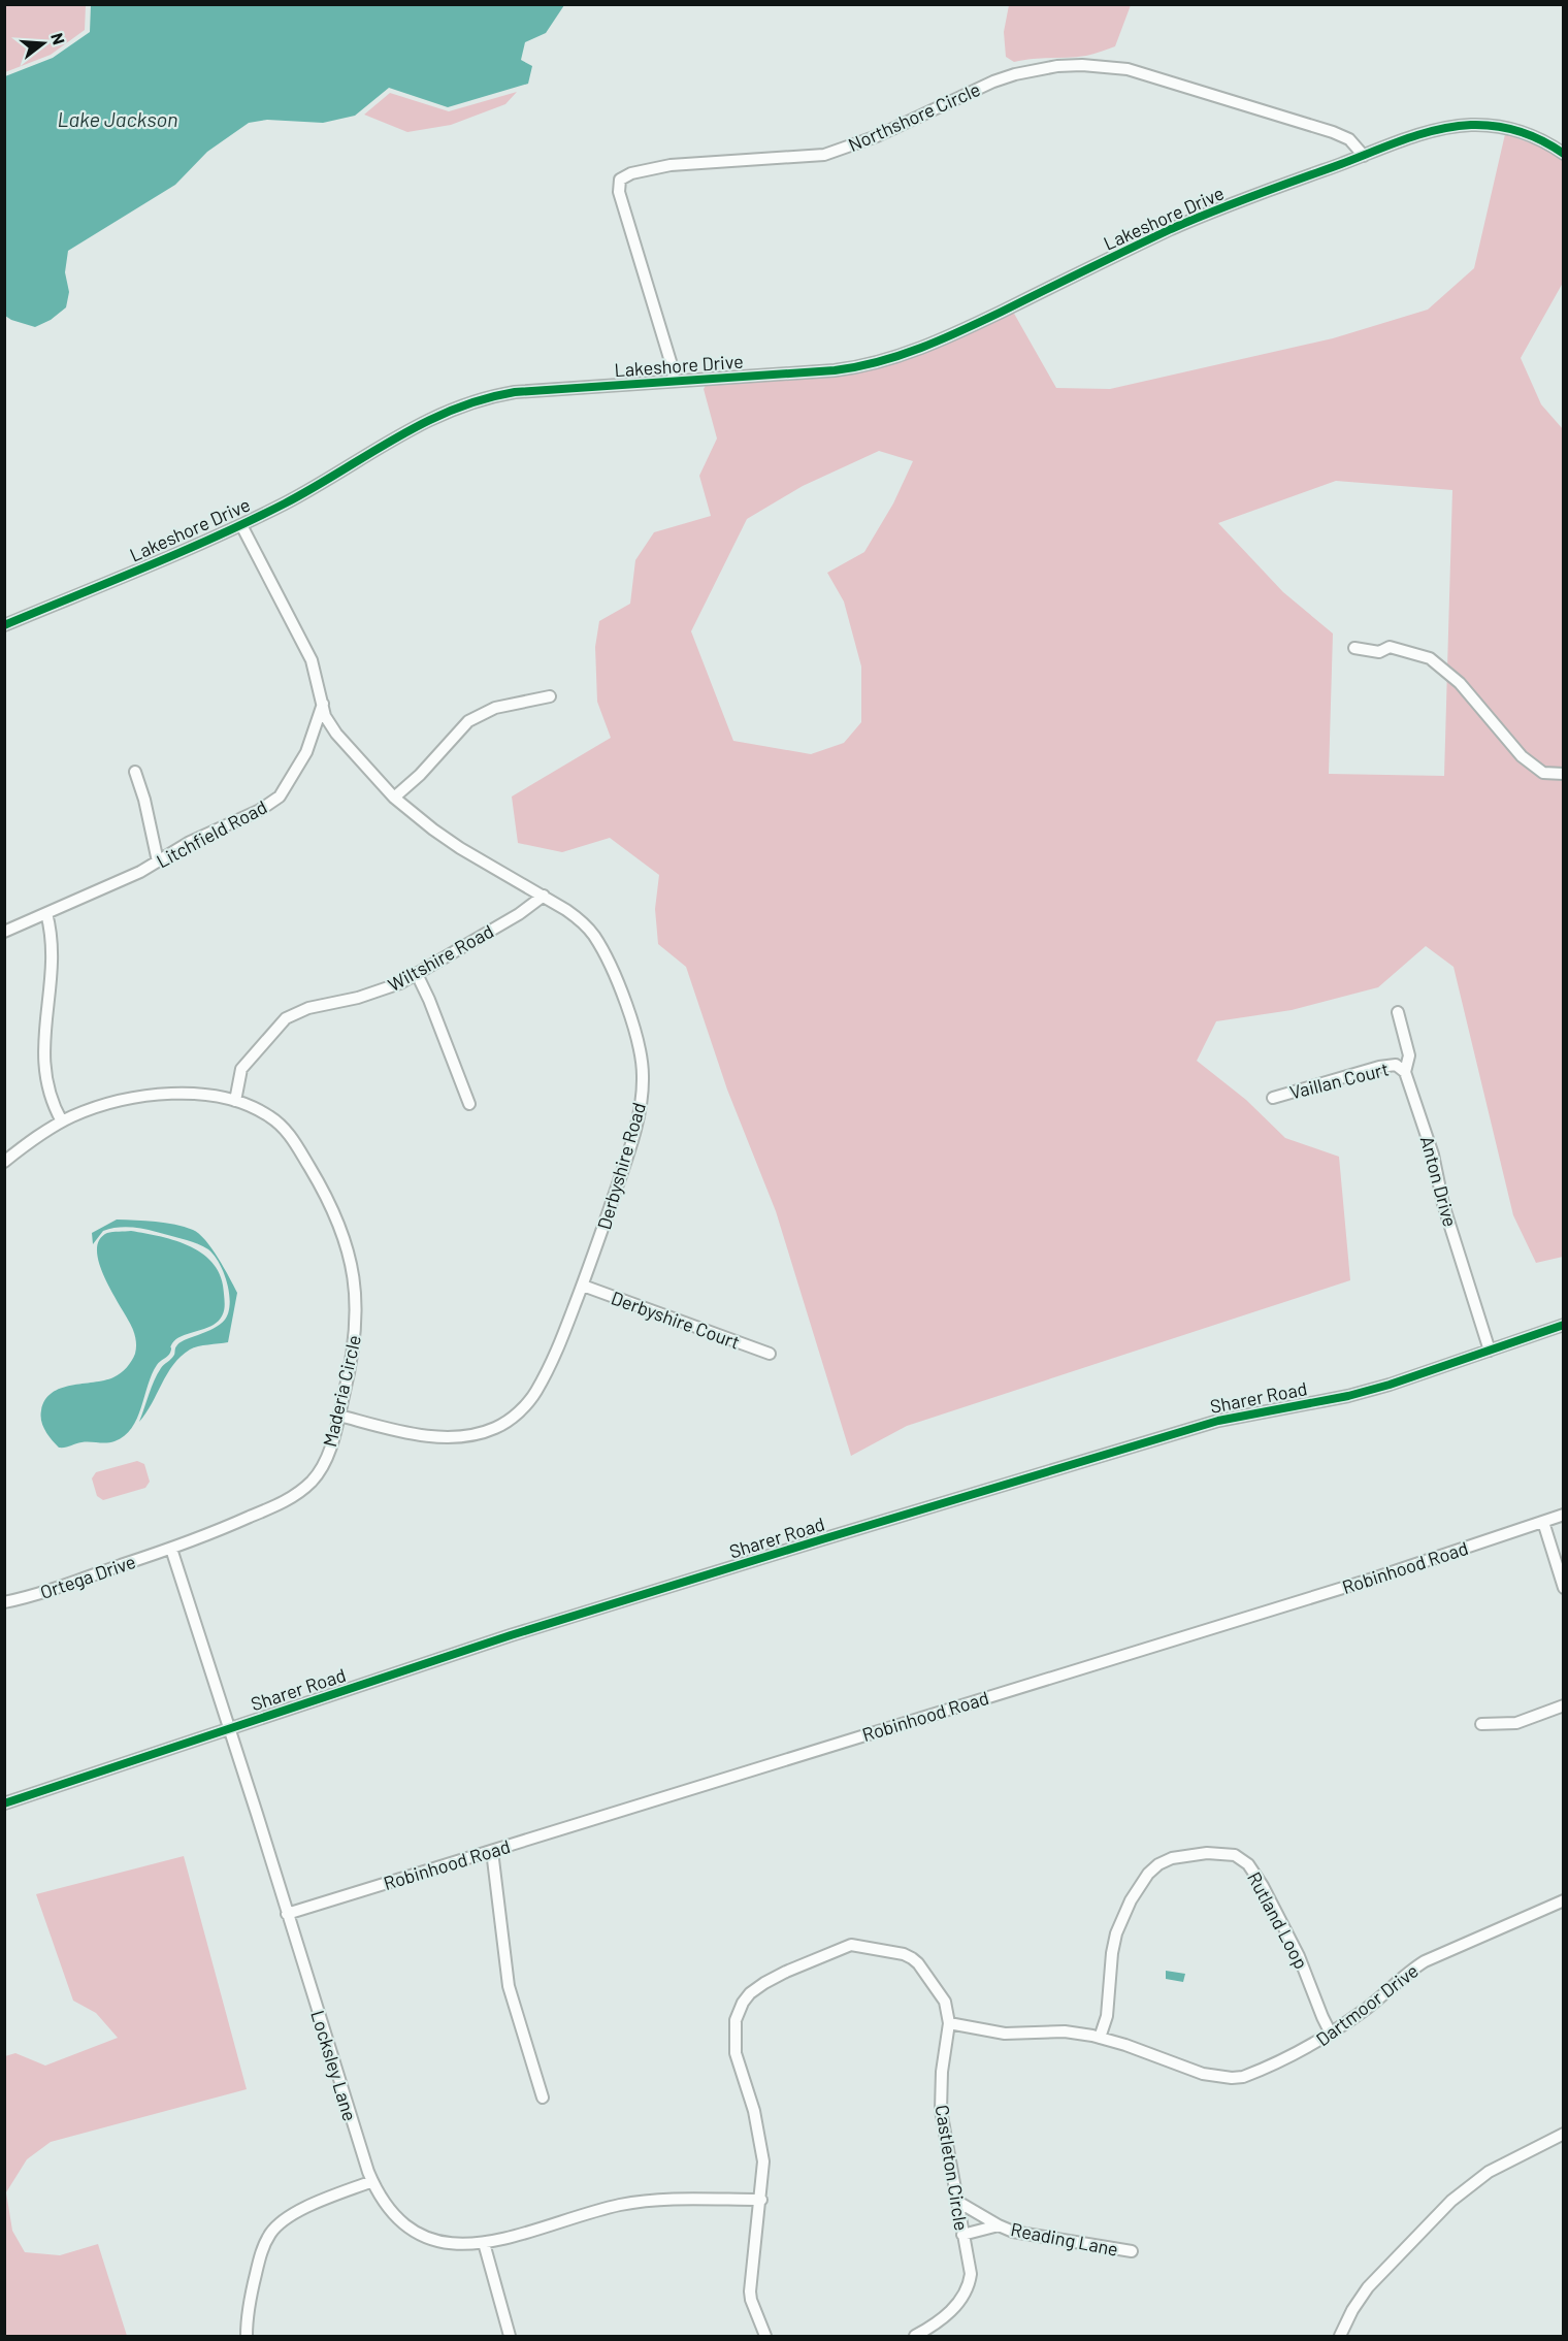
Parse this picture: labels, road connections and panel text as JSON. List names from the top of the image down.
{
  "streets": {
    "street": [
      "Northshore Circle",
      "Lakeshore Drive",
      "Litchfield Road",
      "Wiltshire Road",
      "Vaillan Court",
      "Derbyshire Road",
      "Anton Drive",
      "Derbyshire Court",
      "Maderia Circle",
      "Sharer Road",
      "Robinhood Road",
      "Ortega Drive",
      "Rutland Loop",
      "Dartmoor Drive",
      "Locksley Lane",
      "Castleton Circle",
      "Reading Lane"
    ]
  },
  "crossings": [
    ["Northshore Circle", "Lakeshore Drive"],
    ["Litchfield Road", "Derbyshire Road"],
    ["Wiltshire Road", "Derbyshire Road"],
    ["Wiltshire Road", "Maderia Circle"],
    ["Vaillan Court", "Anton Drive"],
    ["Derbyshire Road", "Derbyshire Court"],
    ["Derbyshire Road", "Maderia Circle"],
    ["Anton Drive", "Sharer Road"],
    ["Maderia Circle", "Ortega Drive"],
    ["Maderia Circle", "Locksley Lane"],
    ["Sharer Road", "Locksley Lane"],
    ["Robinhood Road", "Locksley Lane"],
    ["Ortega Drive", "Locksley Lane"],
    ["Rutland Loop", "Dartmoor Drive"],
    ["Dartmoor Drive", "Castleton Circle"],
    ["Locksley Lane", "Castleton Circle"],
    ["Castleton Circle", "Reading Lane"]
  ],
  "water": ["Lake Jackson"],
  "north": "right"
}
